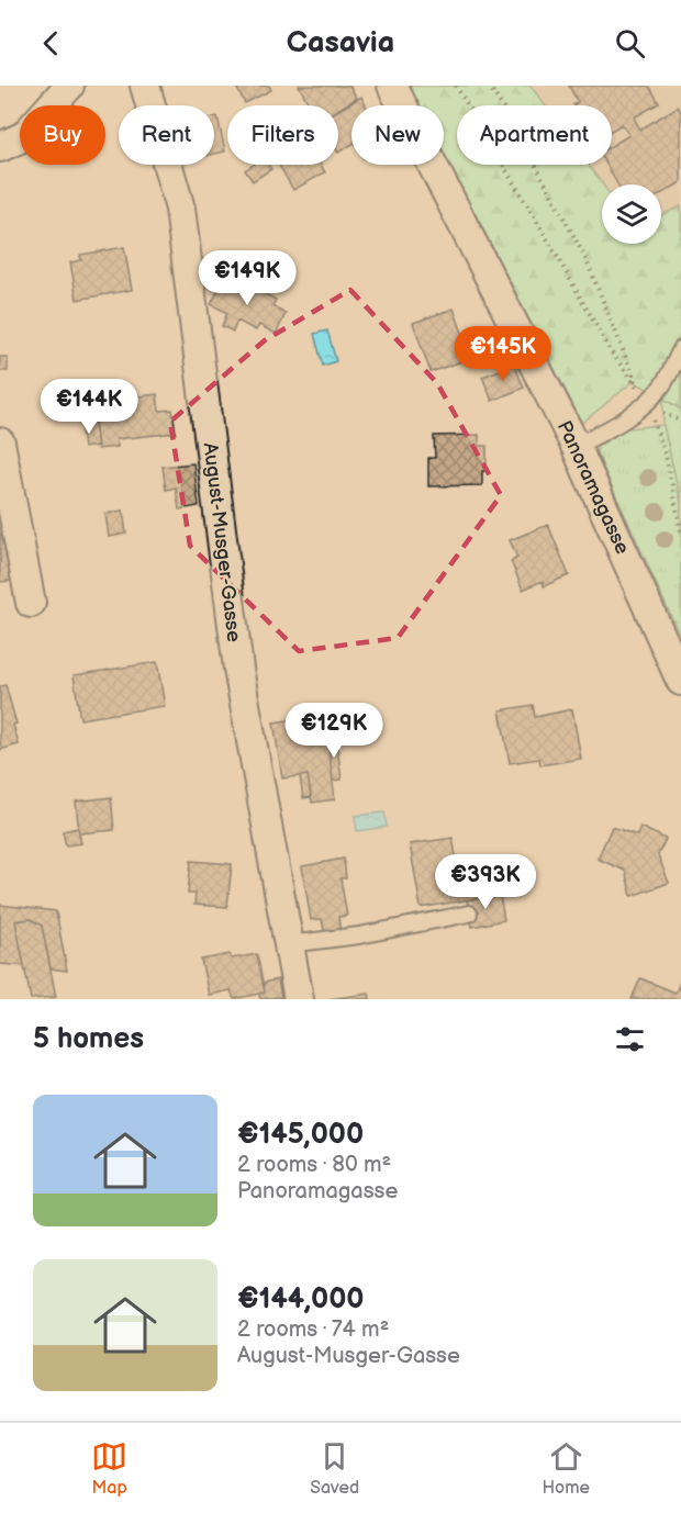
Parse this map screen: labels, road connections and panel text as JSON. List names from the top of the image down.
{
  "streets": {
    "street": ["Panoramagasse", "August-Musger-Gasse"]
  },
  "page": {
    "header": "Casavia",
    "chip": [
      "Buy",
      "Rent",
      "Filters",
      "New",
      "Apartment"
    ],
    "price": [
      "€149K",
      "€145K",
      "€144K",
      "€129K",
      "€393K"
    ],
    "heading": "5 homes",
    "list": [
      {
        "name": "€145,000",
        "note": "2 rooms · 80 m² · Panoramagasse"
      },
      {
        "name": "€144,000",
        "note": "2 rooms · 74 m² · August-Musger-Gasse"
      }
    ],
    "tabs": ["Map", "Saved", "Home"]
  }
}
